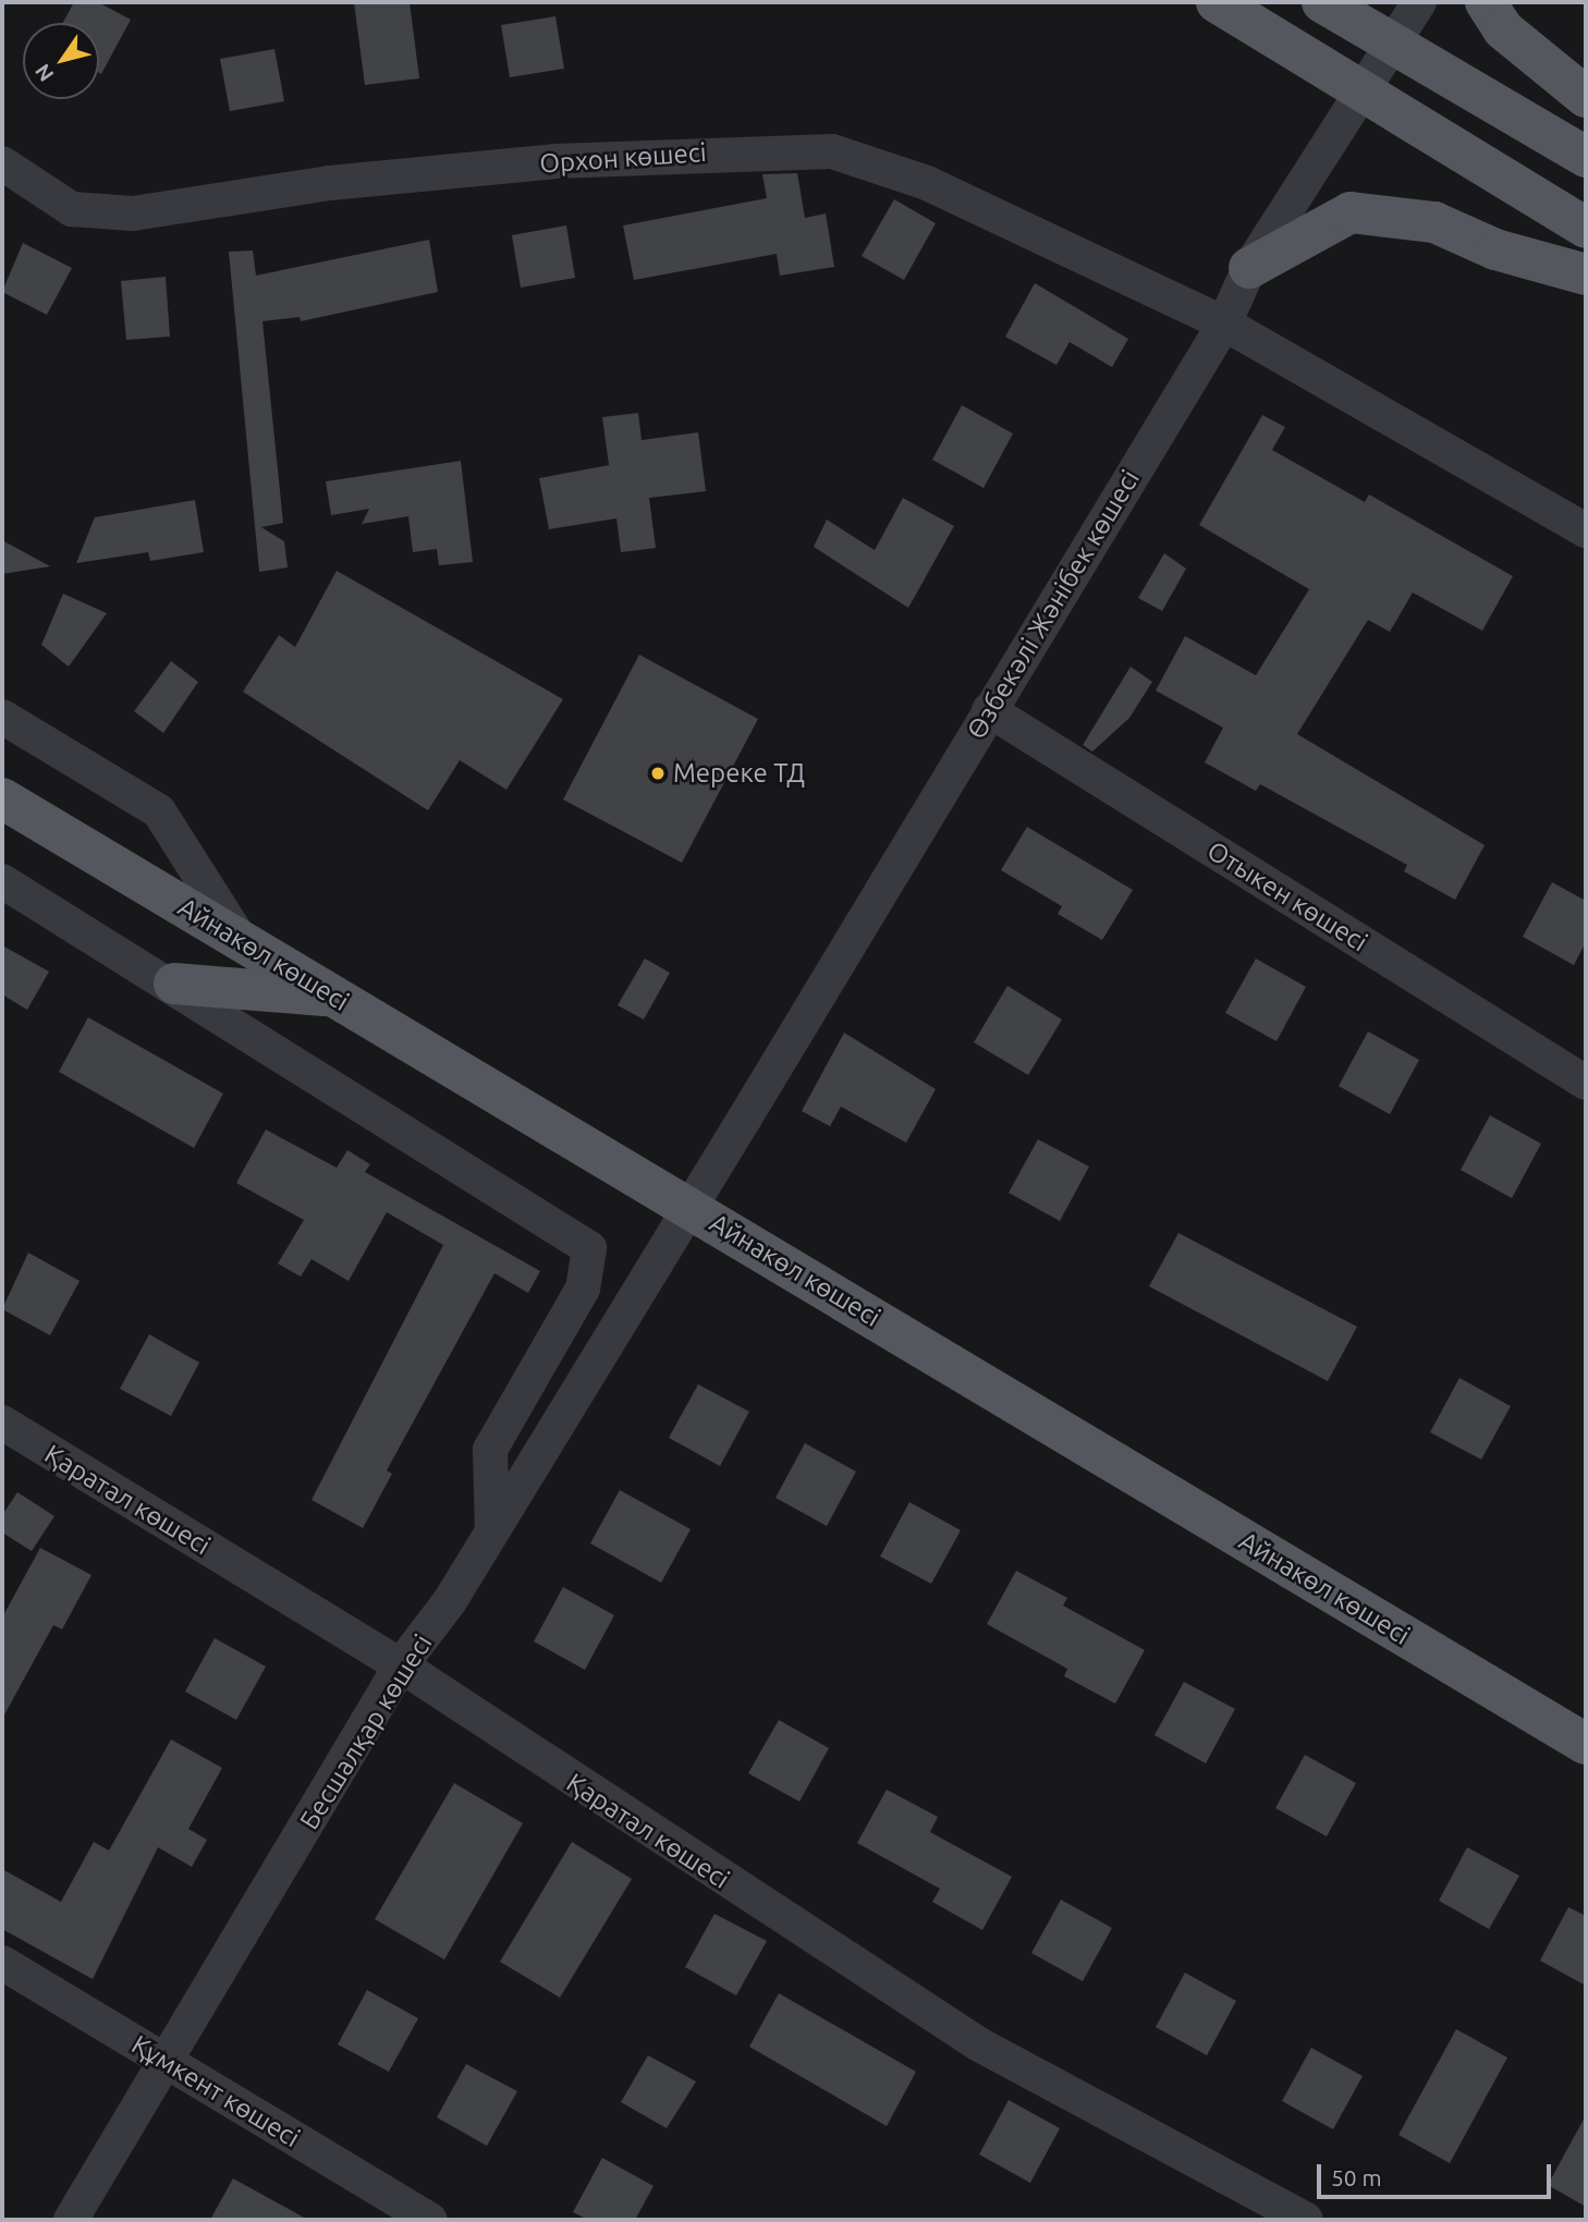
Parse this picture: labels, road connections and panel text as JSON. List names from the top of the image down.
{
  "streets": {
    "main road": ["Айнакөл көшесі"],
    "street": [
      "Орхон көшесі",
      "Өзбекәлі Жәнібек көшесі",
      "Отыкен көшесі",
      "Қаратал көшесі",
      "Бесшалқар көшесі",
      "Құмкент көшесі"
    ]
  },
  "crossings": [
    ["Орхон көшесі", "Өзбекәлі Жәнібек көшесі"],
    ["Өзбекәлі Жәнібек көшесі", "Отыкен көшесі"],
    ["Өзбекәлі Жәнібек көшесі", "Айнакөл көшесі"],
    ["Өзбекәлі Жәнібек көшесі", "Бесшалқар көшесі"],
    ["Айнакөл көшесі", "Бесшалқар көшесі"],
    ["Қаратал көшесі", "Бесшалқар көшесі"],
    ["Бесшалқар көшесі", "Құмкент көшесі"]
  ],
  "places": ["Мереке ТД"],
  "scale_bar": "50 m",
  "north": "bottom left"
}
